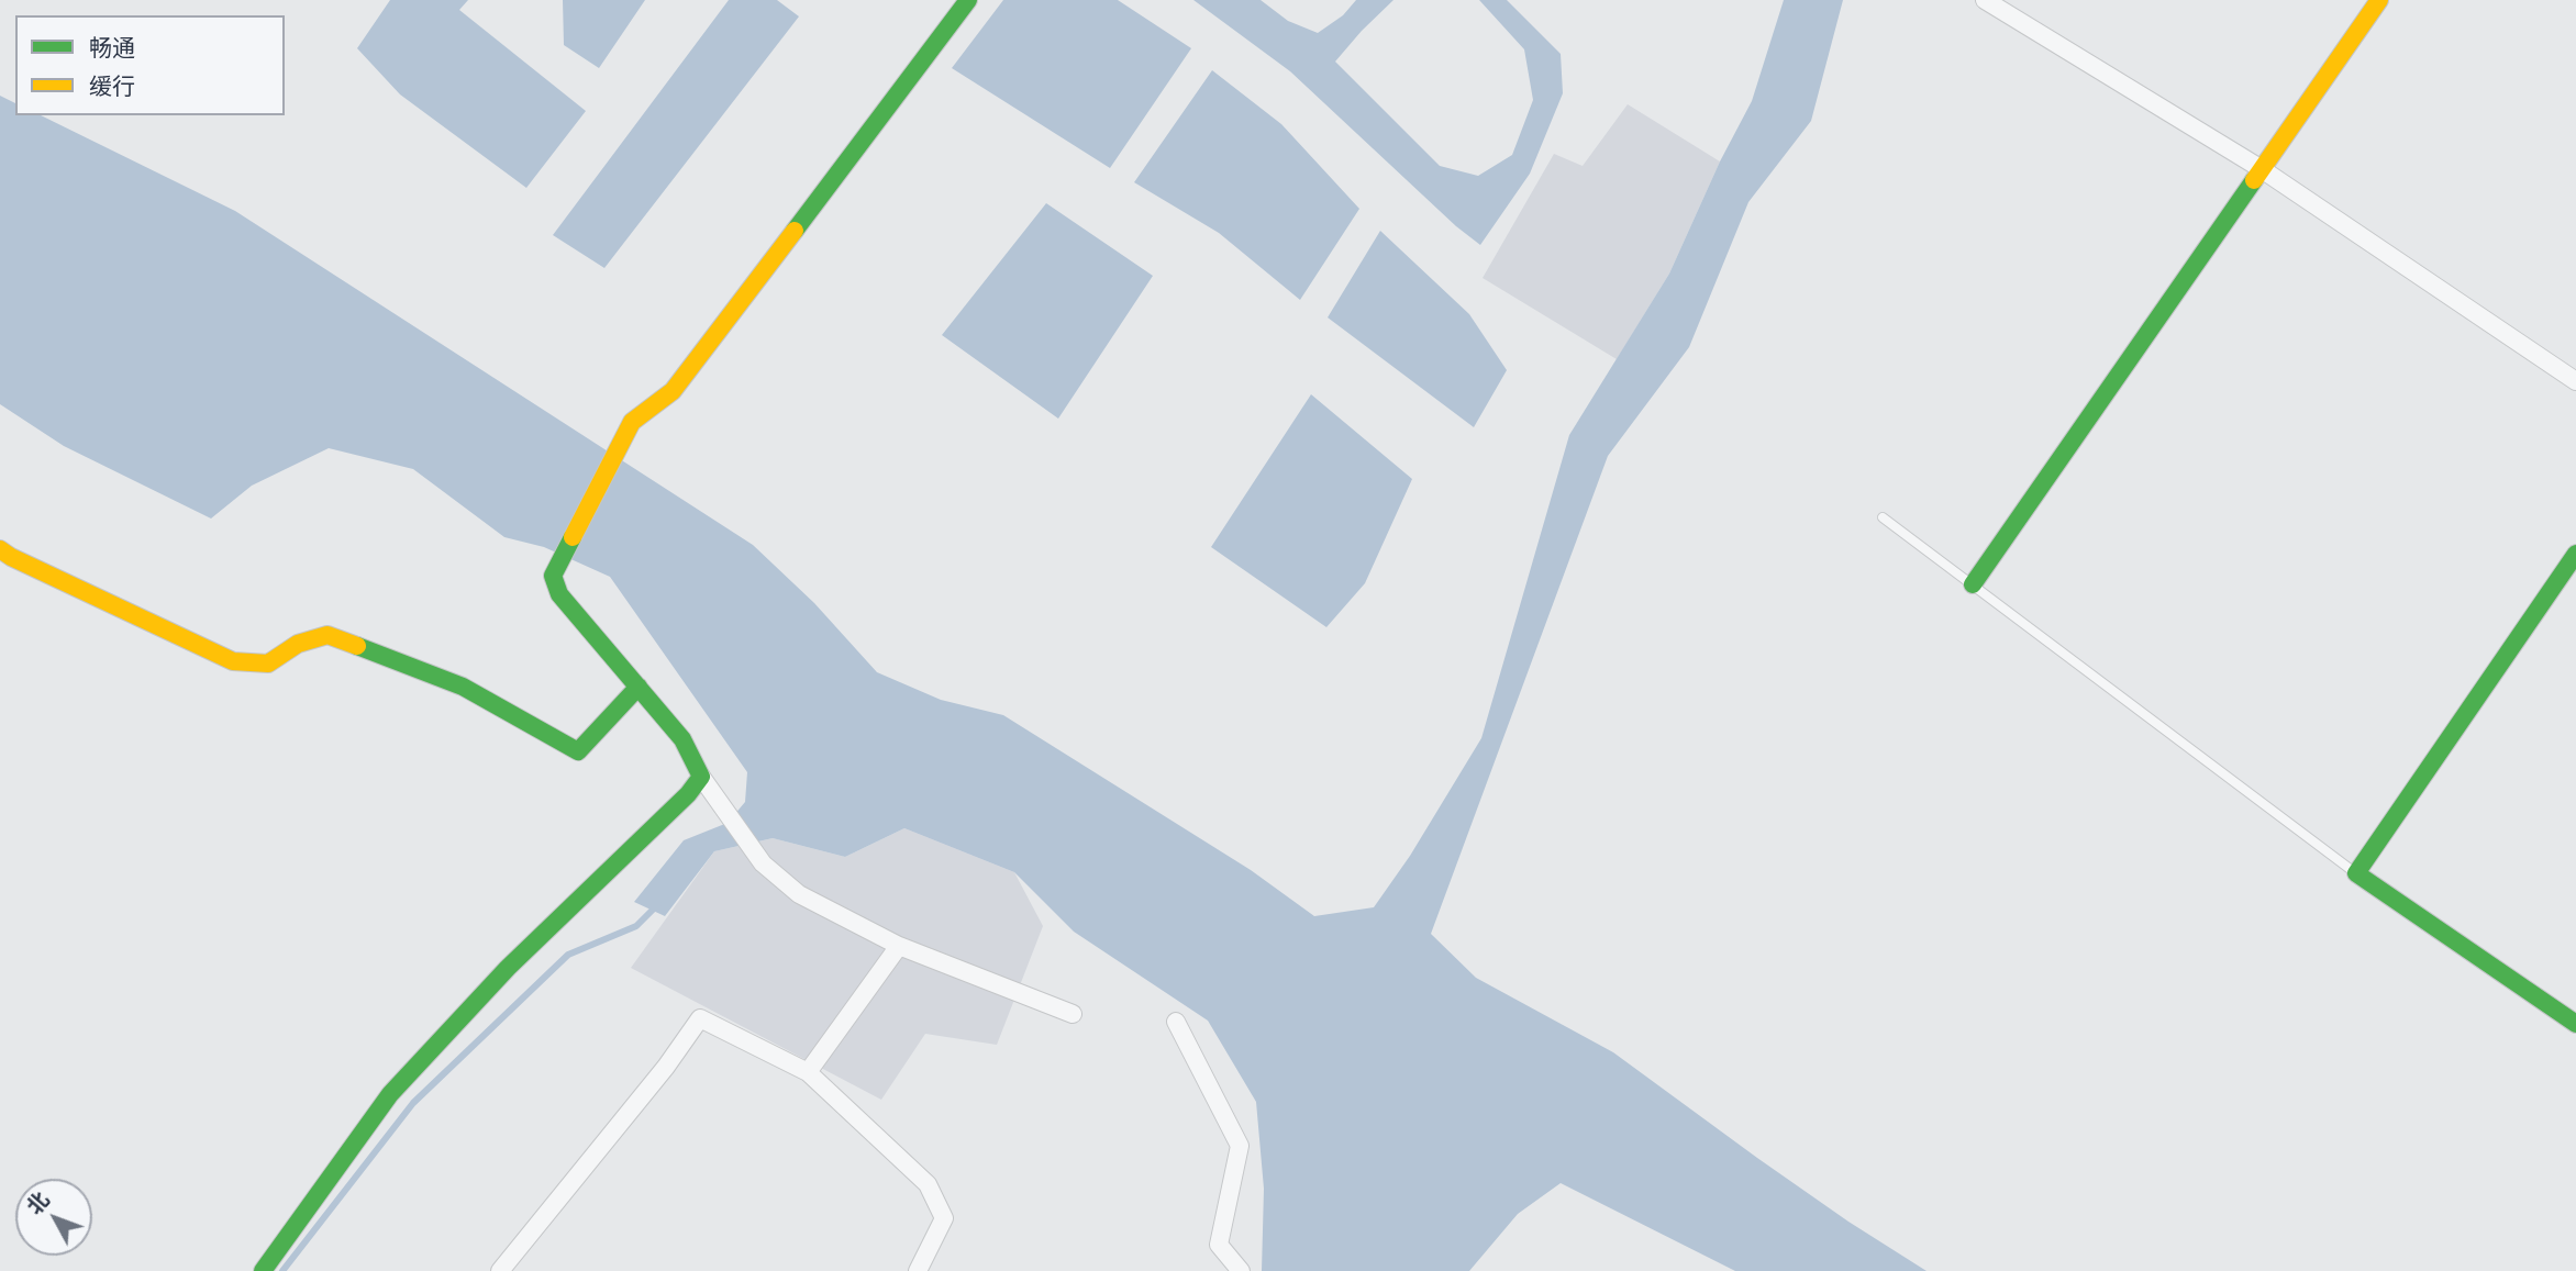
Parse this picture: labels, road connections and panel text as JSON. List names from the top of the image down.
{
  "legend": ["畅通", "缓行"],
  "north": "top left"
}
